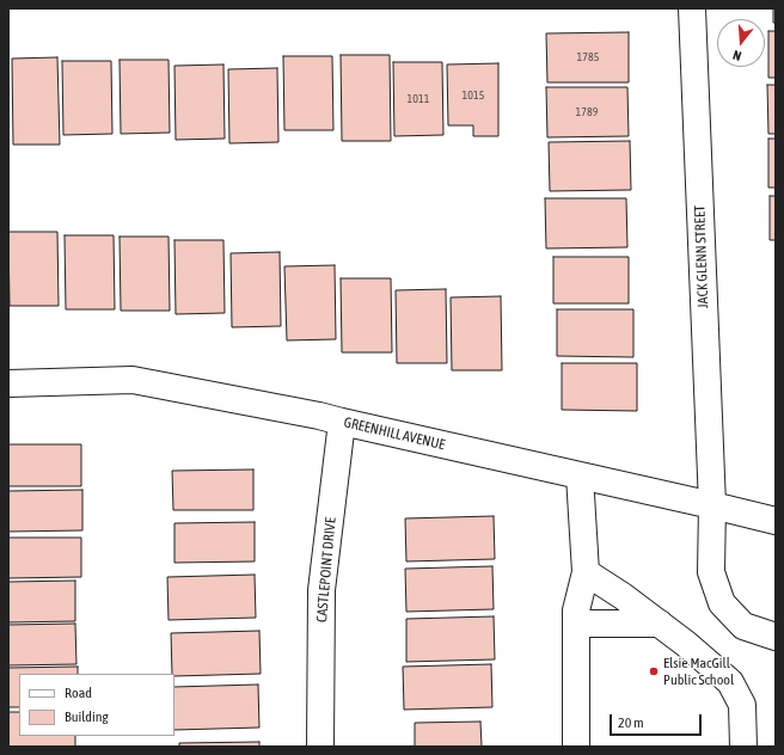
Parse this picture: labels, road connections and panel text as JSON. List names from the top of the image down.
{
  "streets": {
    "street": ["JACK GLENN STREET", "GREENHILL AVENUE", "CASTLEPOINT DRIVE"]
  },
  "crossings": [
    ["JACK GLENN STREET", "GREENHILL AVENUE"],
    ["GREENHILL AVENUE", "CASTLEPOINT DRIVE"]
  ],
  "places": ["Elsie MacGill Public School"],
  "house_numbers": [
    "1785",
    "1015",
    "1011",
    "1789"
  ],
  "legend": ["Road", "Building"],
  "scale_bar": "20 m",
  "north": "bottom"
}
